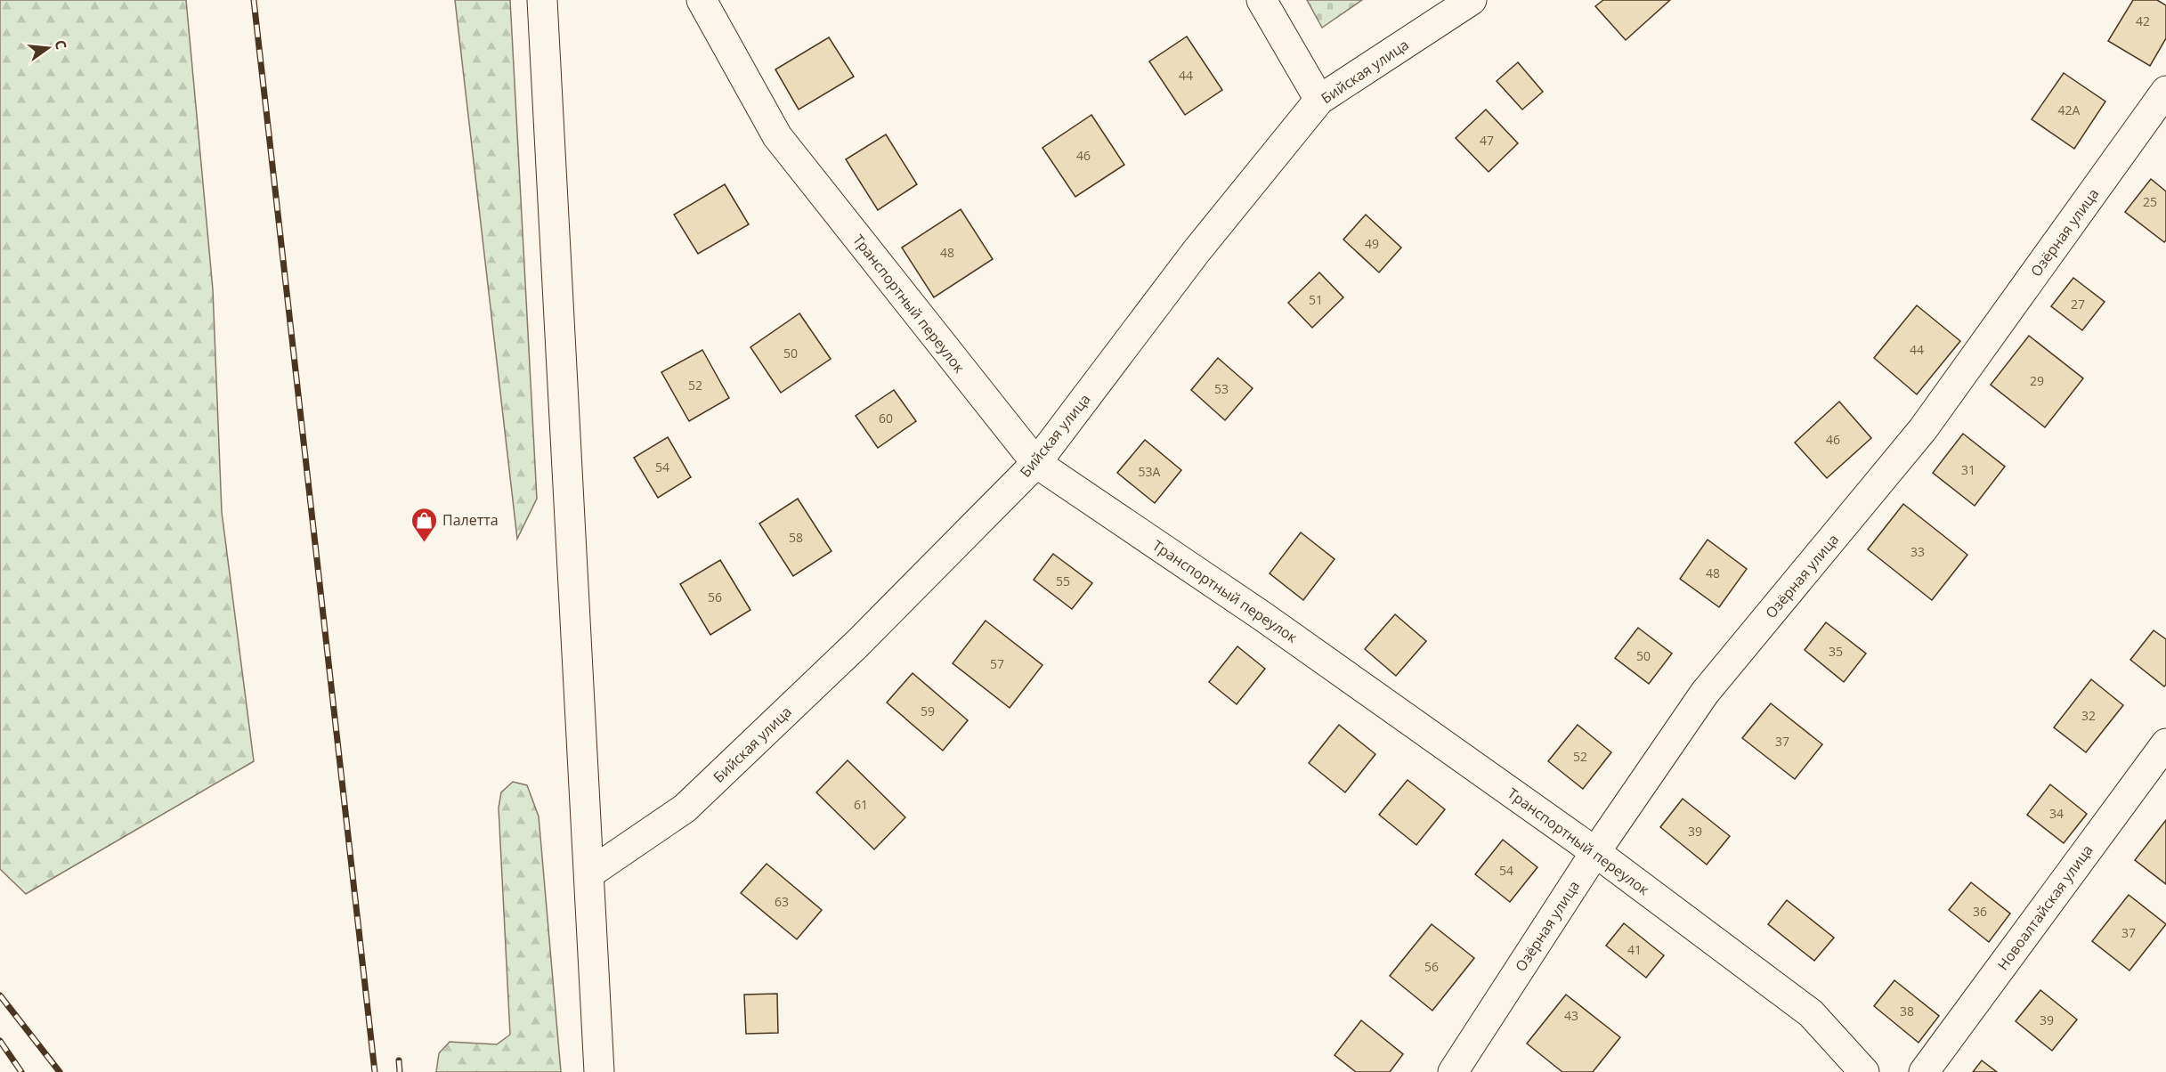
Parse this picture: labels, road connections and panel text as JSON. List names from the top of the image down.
{
  "streets": {
    "street": [
      "Бийская улица",
      "Озёрная улица",
      "Транспортный переулок",
      "Новоалтайская улица"
    ]
  },
  "crossings": [
    ["Бийская улица", "Транспортный переулок"],
    ["Озёрная улица", "Транспортный переулок"]
  ],
  "places": {
    "shop": ["Палетта"]
  },
  "house_numbers": [
    "42",
    "44",
    "42А",
    "47",
    "46",
    "25",
    "49",
    "48",
    "51",
    "27",
    "44",
    "50",
    "29",
    "52",
    "53",
    "60",
    "46",
    "54",
    "31",
    "53А",
    "58",
    "33",
    "48",
    "55",
    "56",
    "35",
    "50",
    "57",
    "59",
    "32",
    "37",
    "52",
    "61",
    "34",
    "39",
    "54",
    "63",
    "36",
    "37",
    "41",
    "56",
    "38",
    "43",
    "39"
  ],
  "north": "right"
}
